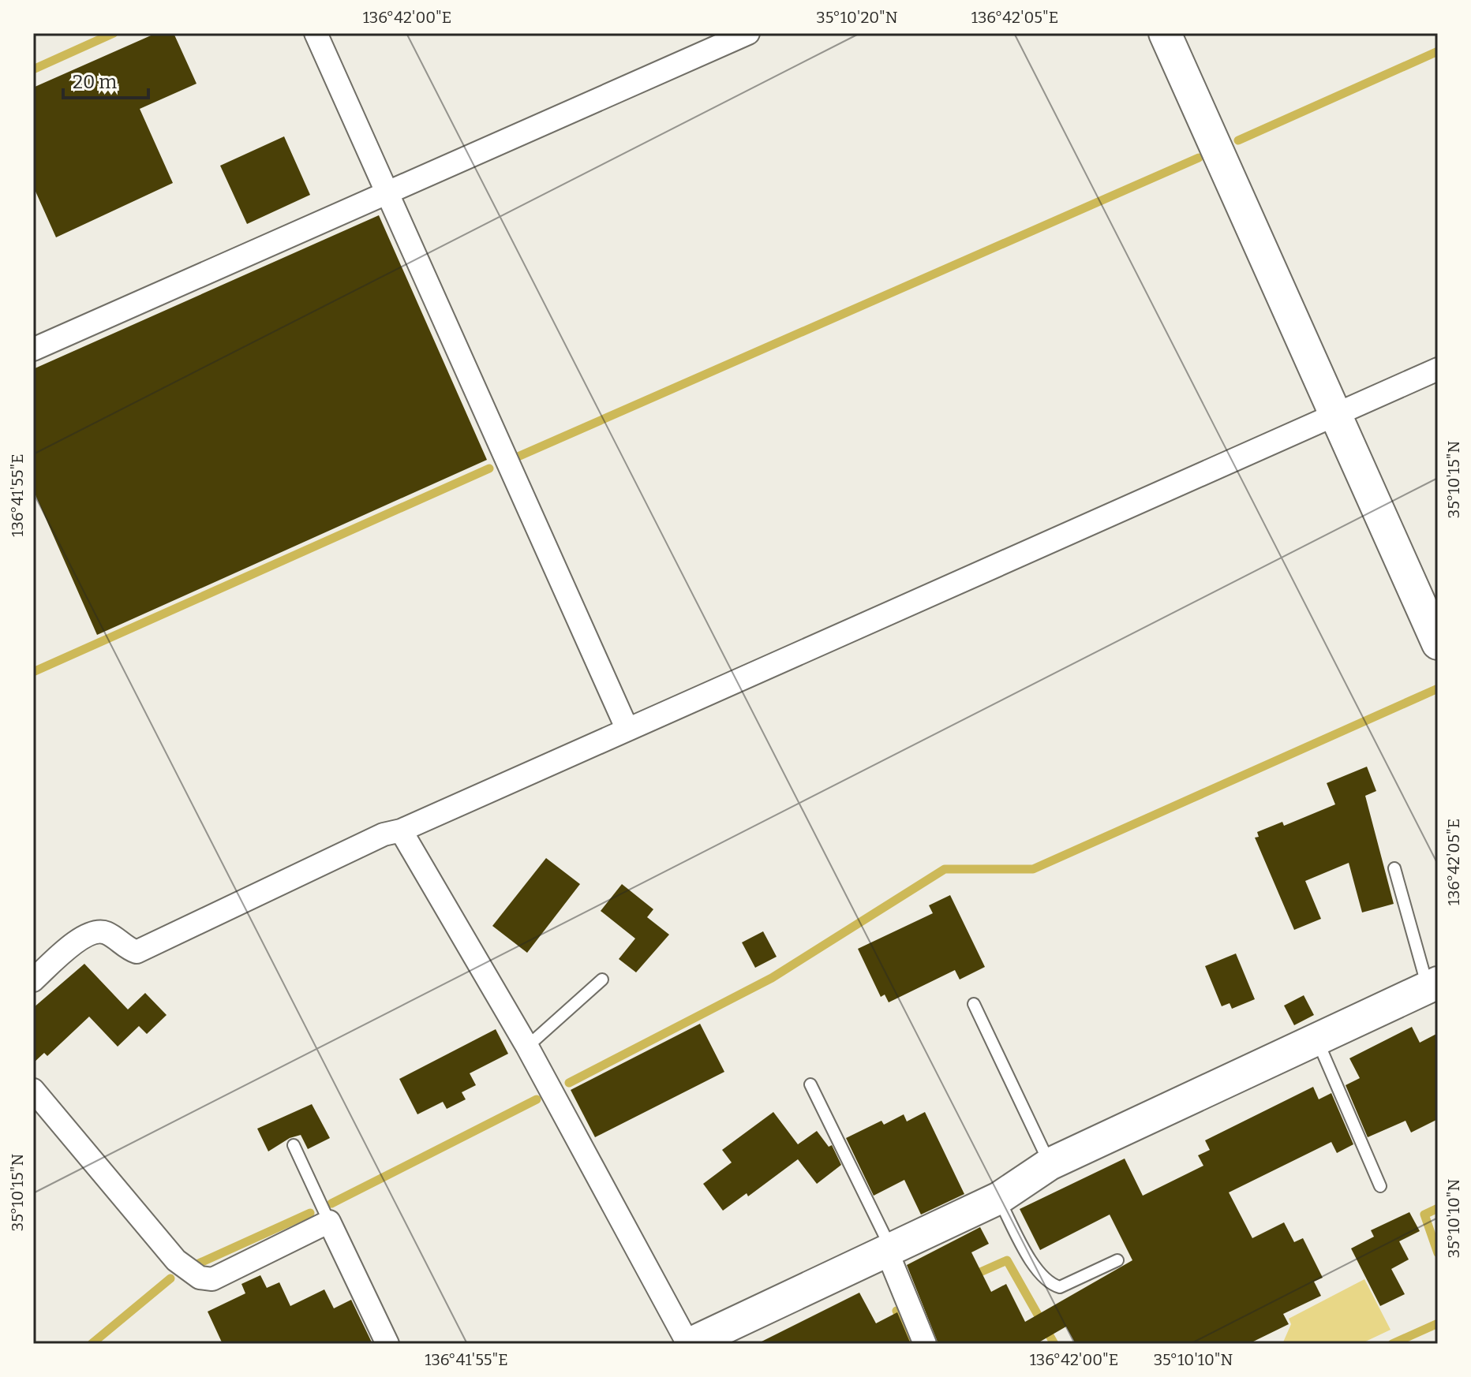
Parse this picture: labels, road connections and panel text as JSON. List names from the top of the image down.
{
  "scale_bar": "20 m",
  "coordinates": [
    "136°42'00\"E",
    "35°10'20\"N",
    "136°42'05\"E",
    "35°10'15\"N",
    "136°41'55\"E",
    "35°10'10\"N"
  ]
}
